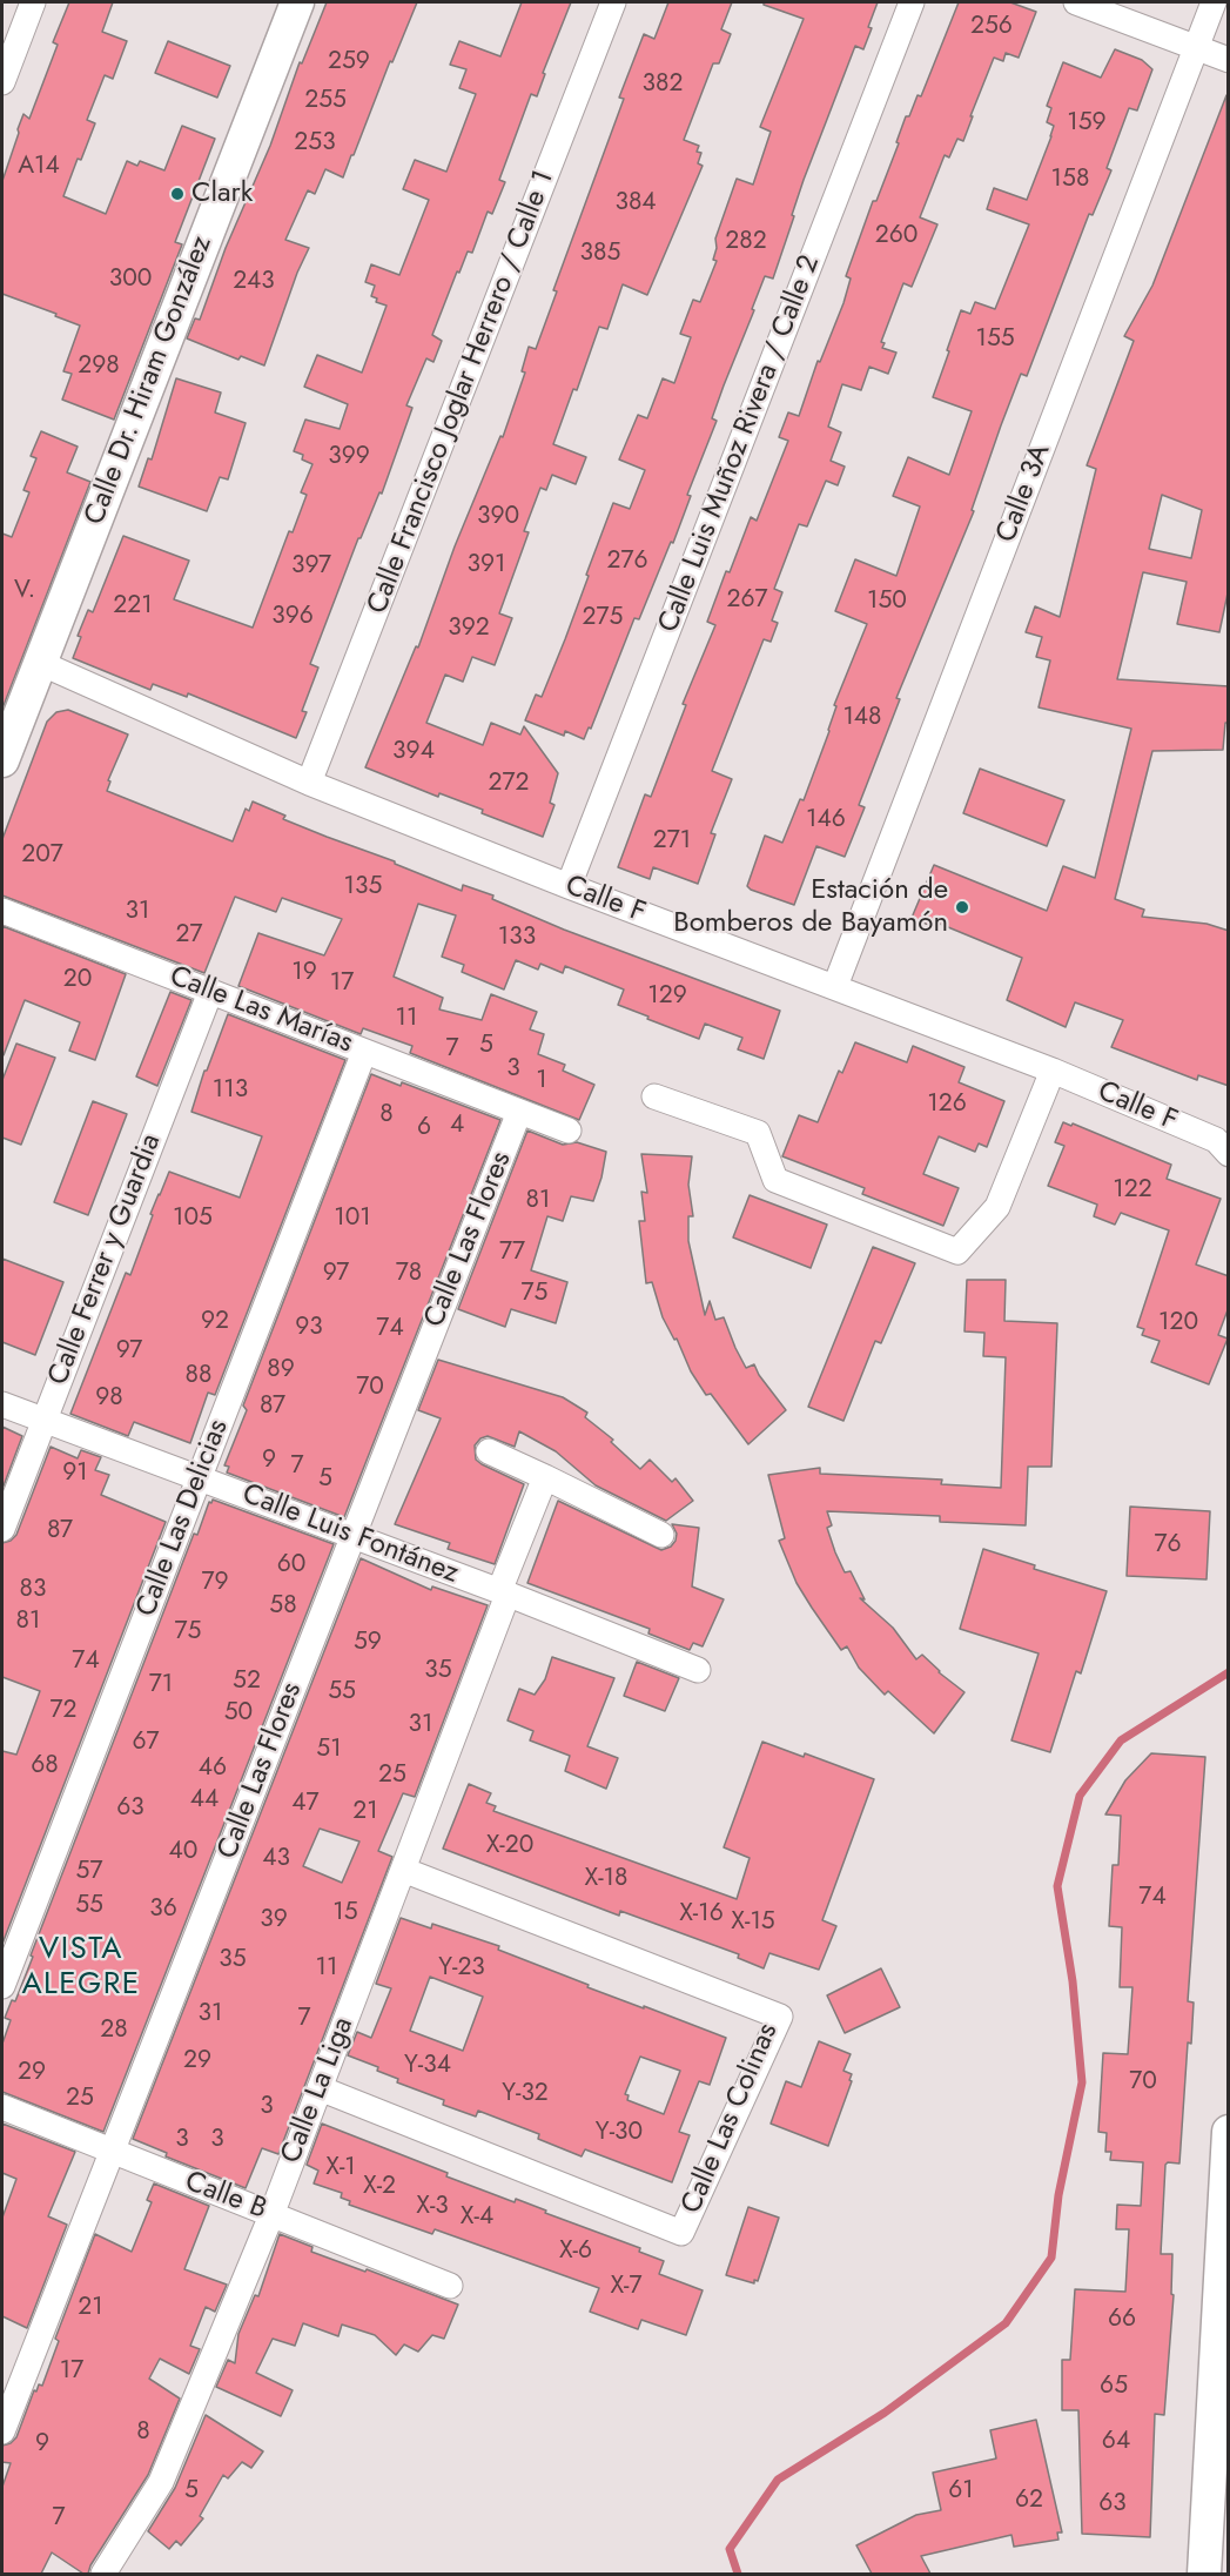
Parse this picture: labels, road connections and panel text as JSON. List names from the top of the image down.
{
  "streets": {
    "street": [
      "Calle Dr. Hiram González",
      "Calle Francisco Joglar Herrero / Calle 1",
      "Calle Luis Muñoz Rivera / Calle 2",
      "Calle 3A",
      "Calle F",
      "Calle Las Marías",
      "Calle Las Flores",
      "Calle Ferrer y Guardia",
      "Calle Las Delicias",
      "Calle Luis Fontánez",
      "Calle La Liga",
      "Calle Las Colinas",
      "Calle B"
    ]
  },
  "crossings": [
    ["Calle Dr. Hiram González", "Calle F"],
    ["Calle Francisco Joglar Herrero / Calle 1", "Calle F"],
    ["Calle Luis Muñoz Rivera / Calle 2", "Calle F"],
    ["Calle 3A", "Calle F"],
    ["Calle Las Marías", "Calle Las Flores"],
    ["Calle Las Marías", "Calle Ferrer y Guardia"],
    ["Calle Las Marías", "Calle Las Delicias"],
    ["Calle Las Flores", "Calle Luis Fontánez"],
    ["Calle Las Flores", "Calle B"],
    ["Calle Ferrer y Guardia", "Calle Luis Fontánez"],
    ["Calle Las Delicias", "Calle Luis Fontánez"],
    ["Calle Luis Fontánez", "Calle La Liga"],
    ["Calle La Liga", "Calle Las Colinas"],
    ["Calle La Liga", "Calle B"]
  ],
  "districts": ["VISTA ALEGRE"],
  "places": ["Clark", "Estación de Bomberos de Bayamón"],
  "house_numbers": [
    "256",
    "259",
    "382",
    "255",
    "159",
    "253",
    "A14",
    "158",
    "384",
    "260",
    "282",
    "385",
    "300",
    "243",
    "155",
    "298",
    "399",
    "390",
    "276",
    "391",
    "397",
    "V.",
    "267",
    "150",
    "221",
    "396",
    "275",
    "392",
    "148",
    "394",
    "272",
    "146",
    "271",
    "207",
    "135",
    "31",
    "27",
    "133",
    "19",
    "20",
    "17",
    "129",
    "11",
    "5",
    "7",
    "3",
    "1",
    "113",
    "126",
    "8",
    "4",
    "6",
    "122",
    "81",
    "105",
    "101",
    "77",
    "97",
    "78",
    "75",
    "92",
    "120",
    "93",
    "74",
    "97",
    "89",
    "88",
    "70",
    "98",
    "87",
    "9",
    "7",
    "91",
    "5",
    "87",
    "76",
    "60",
    "79",
    "83",
    "58",
    "81",
    "75",
    "59",
    "74",
    "35",
    "52",
    "71",
    "55",
    "72",
    "50",
    "31",
    "67",
    "51",
    "68",
    "46",
    "25",
    "44",
    "47",
    "63",
    "21",
    "X-20",
    "40",
    "43",
    "57",
    "X-18",
    "74",
    "55",
    "36",
    "15",
    "X-16",
    "39",
    "X-15",
    "35",
    "11",
    "Y-23",
    "31",
    "7",
    "28",
    "29",
    "Y-34",
    "29",
    "70",
    "Y-32",
    "25",
    "3",
    "Y-30",
    "3",
    "3",
    "X-1",
    "X-2",
    "X-3",
    "X-4",
    "X-6",
    "X-7",
    "21",
    "66",
    "17",
    "65",
    "8",
    "64",
    "9",
    "5",
    "61",
    "62",
    "63",
    "7"
  ]
}
